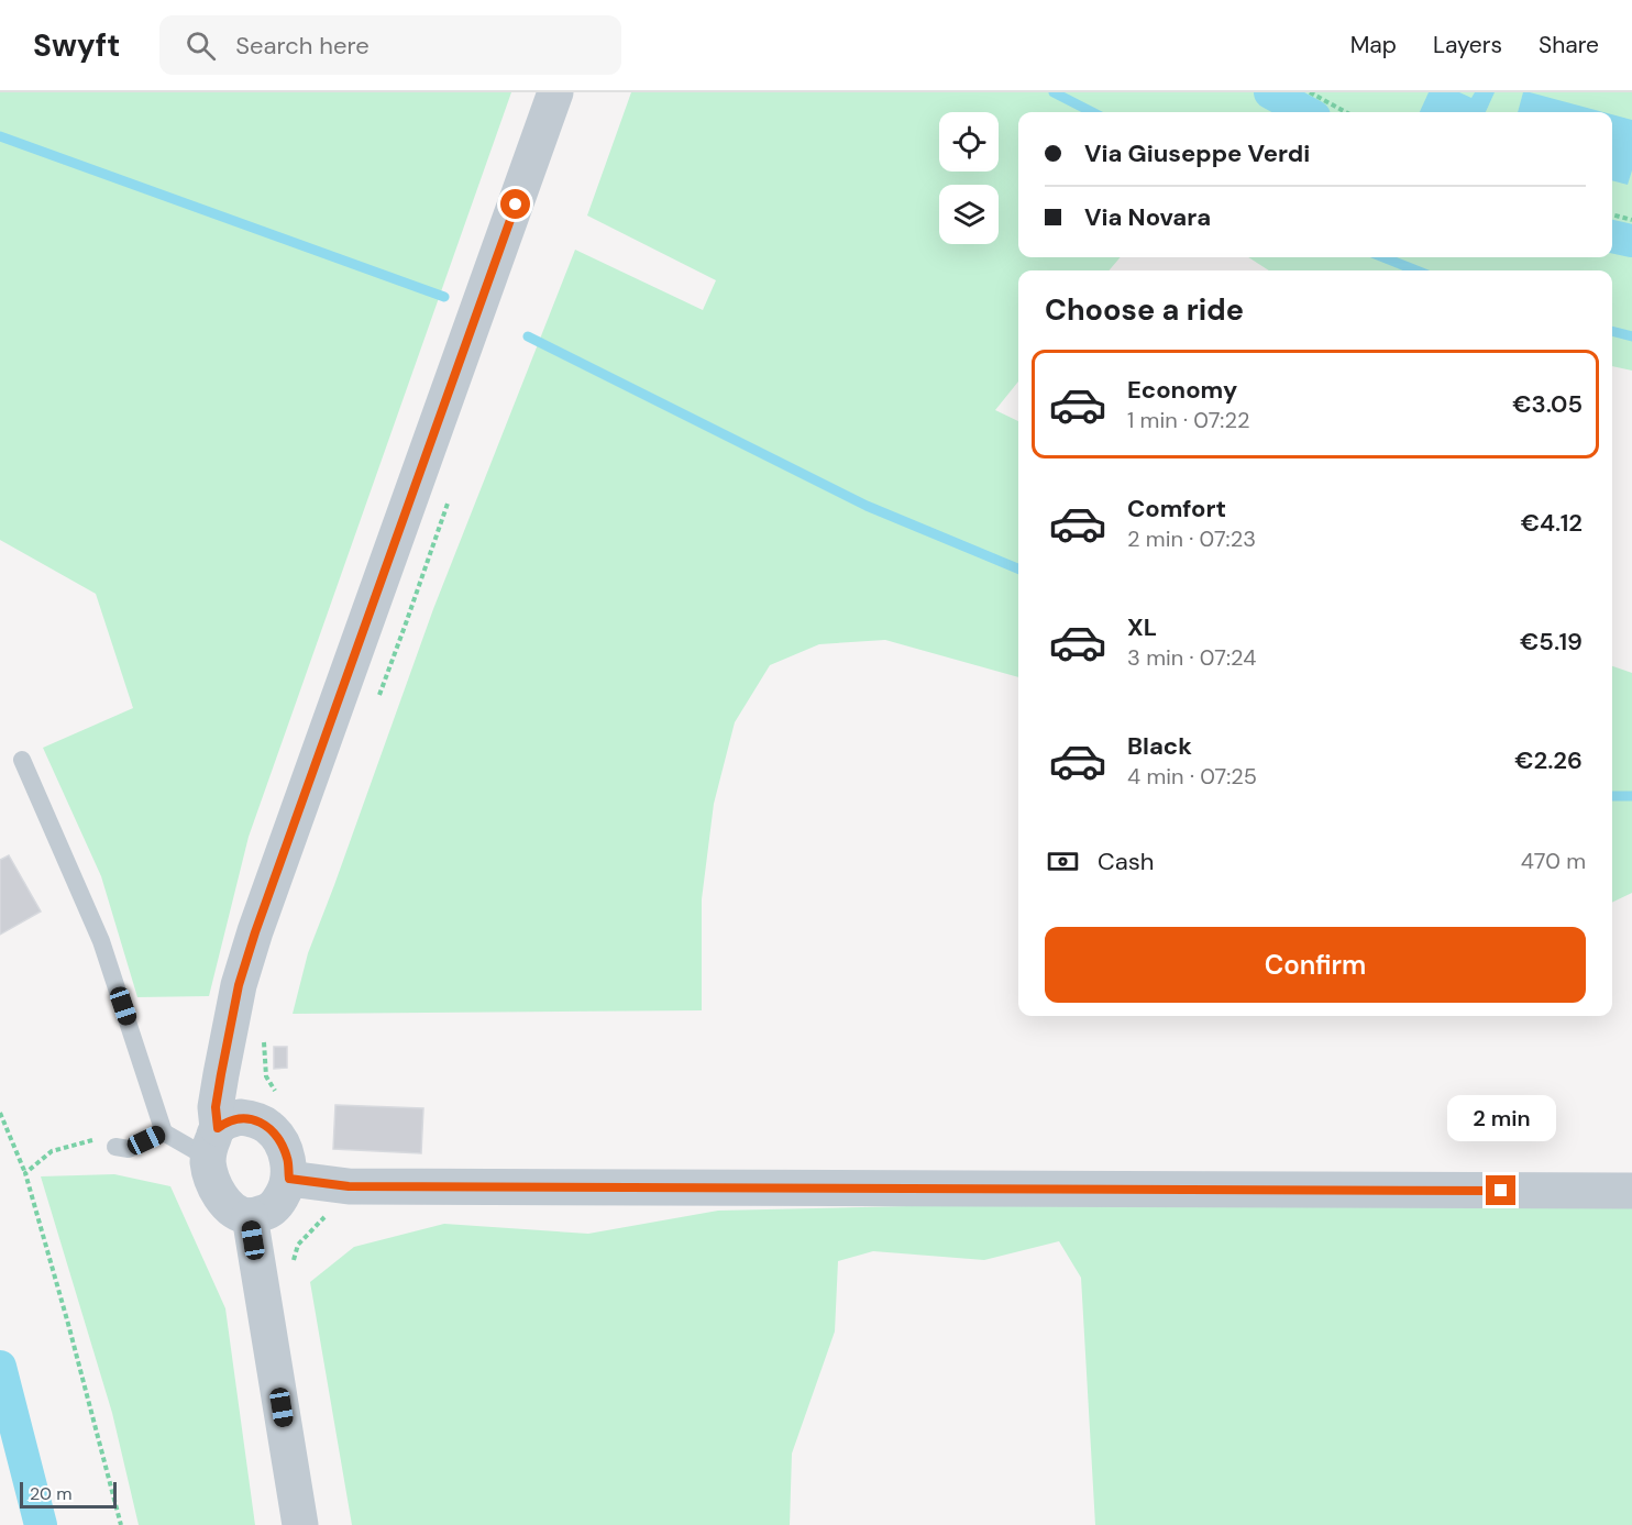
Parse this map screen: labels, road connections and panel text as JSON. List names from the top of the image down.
{
  "scale_bar": "20 m",
  "page": {
    "header": "Swyft",
    "search": "Search here",
    "nav": ["Map", "Layers", "Share"],
    "banner": ["Via Giuseppe Verdi", "Via Novara"],
    "heading": "Choose a ride",
    "list": [
      {
        "name": "Economy",
        "note": "1 min · 07:22",
        "value": "€3.05"
      },
      {
        "name": "Comfort",
        "note": "2 min · 07:23",
        "value": "€4.12"
      },
      {
        "name": "XL",
        "note": "3 min · 07:24",
        "value": "€5.19"
      },
      {
        "name": "Black",
        "note": "4 min · 07:25",
        "value": "€2.26"
      }
    ],
    "pay": ["Cash", "470 m"],
    "buttons": "Confirm",
    "bubble": "2 min",
    "scale": "20 m"
  }
}
